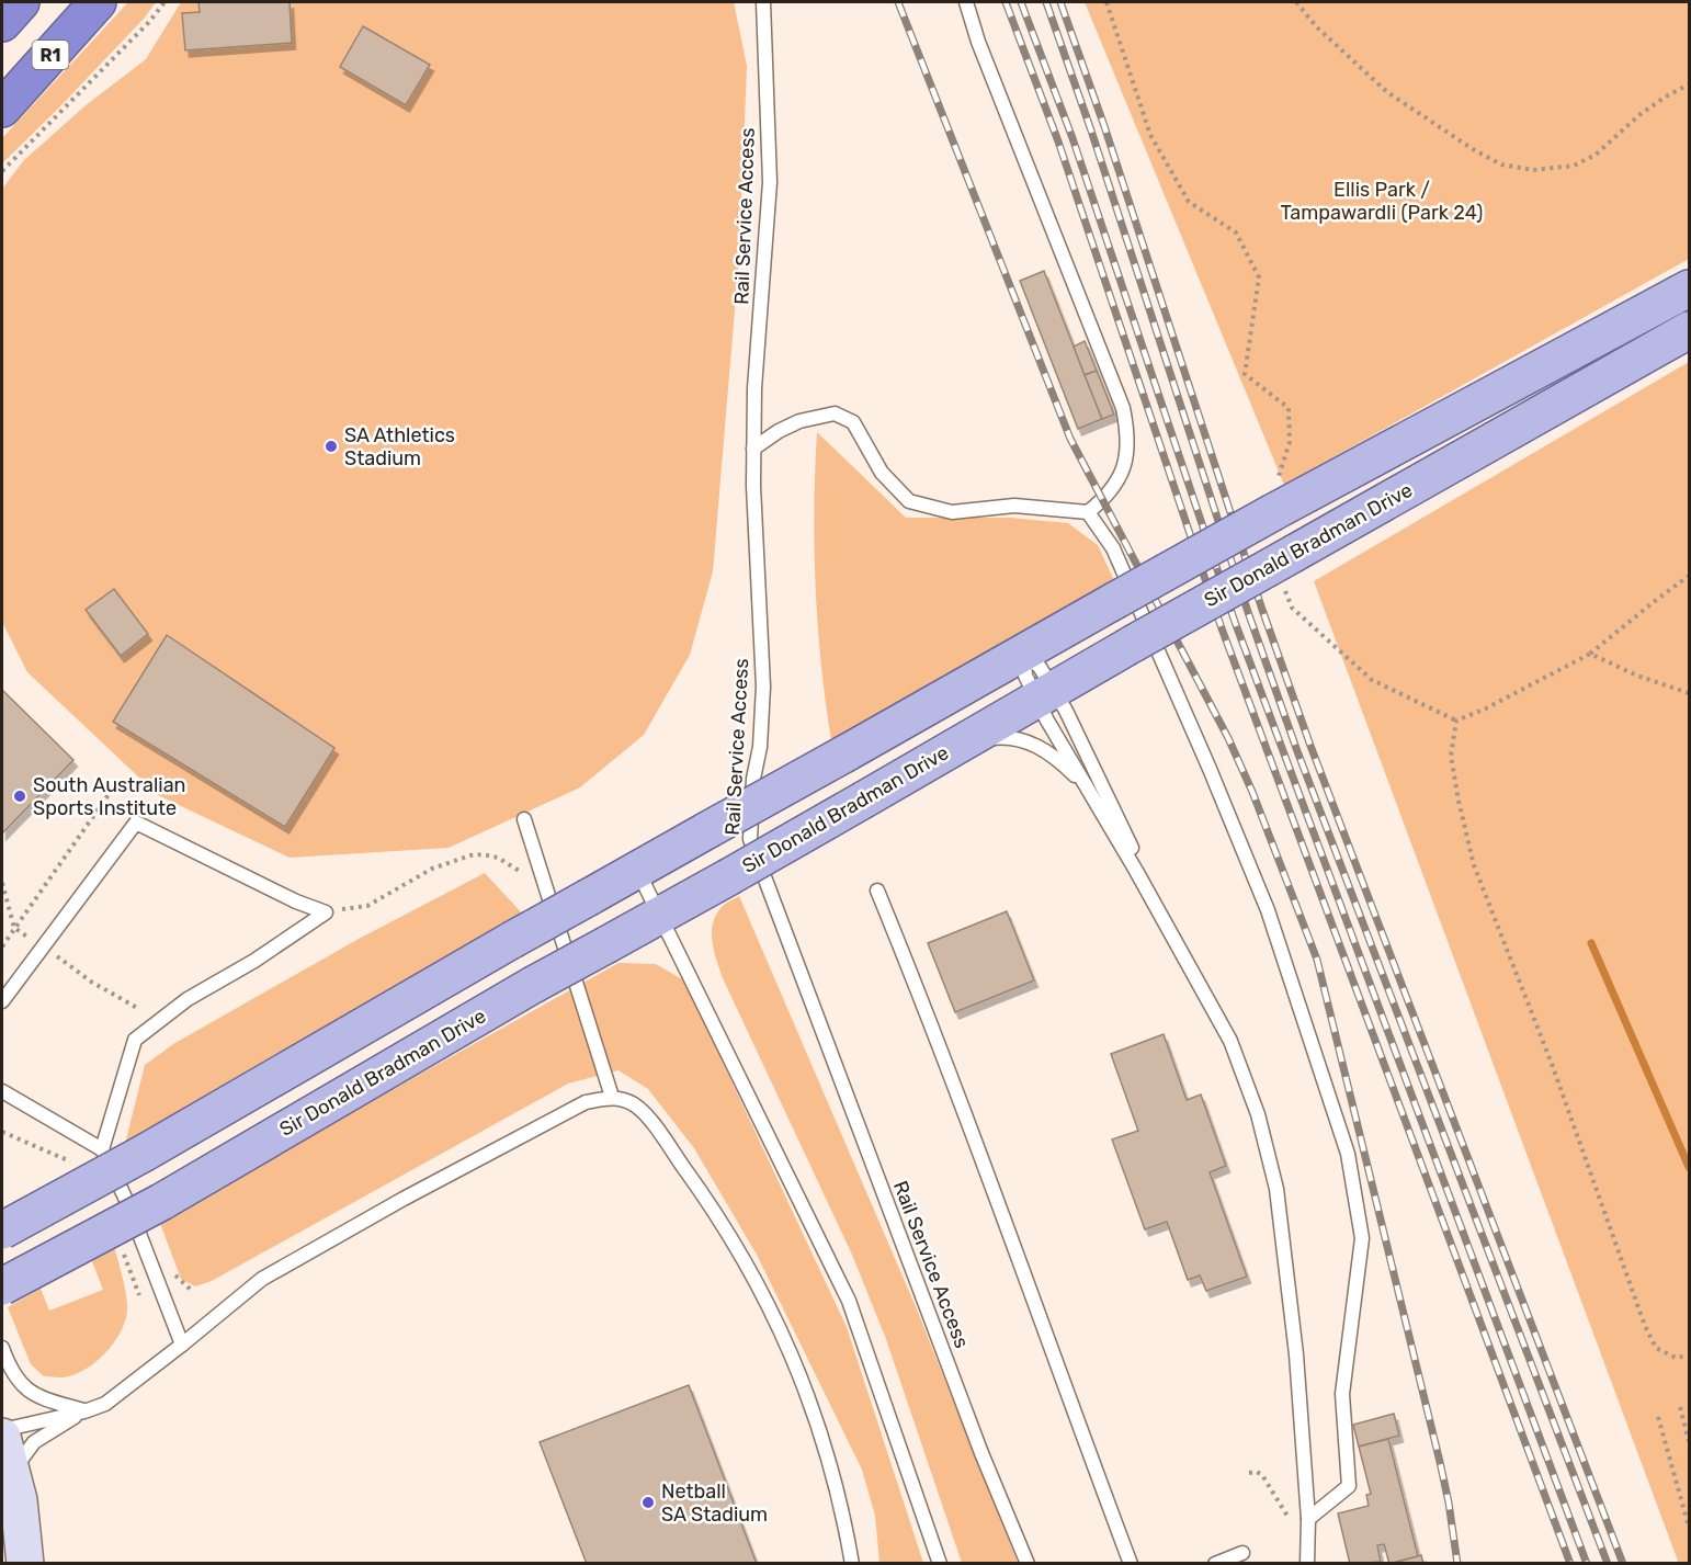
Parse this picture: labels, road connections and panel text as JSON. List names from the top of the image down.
{
  "streets": {
    "highway": ["R1"],
    "main road": ["Sir Donald Bradman Drive"],
    "lane": ["Rail Service Access"]
  },
  "parks": ["Ellis Park / Tampawardli (Park 24)"],
  "places": ["SA Athletics Stadium", "South Australian Sports Institute", "Netball SA Stadium"]
}
